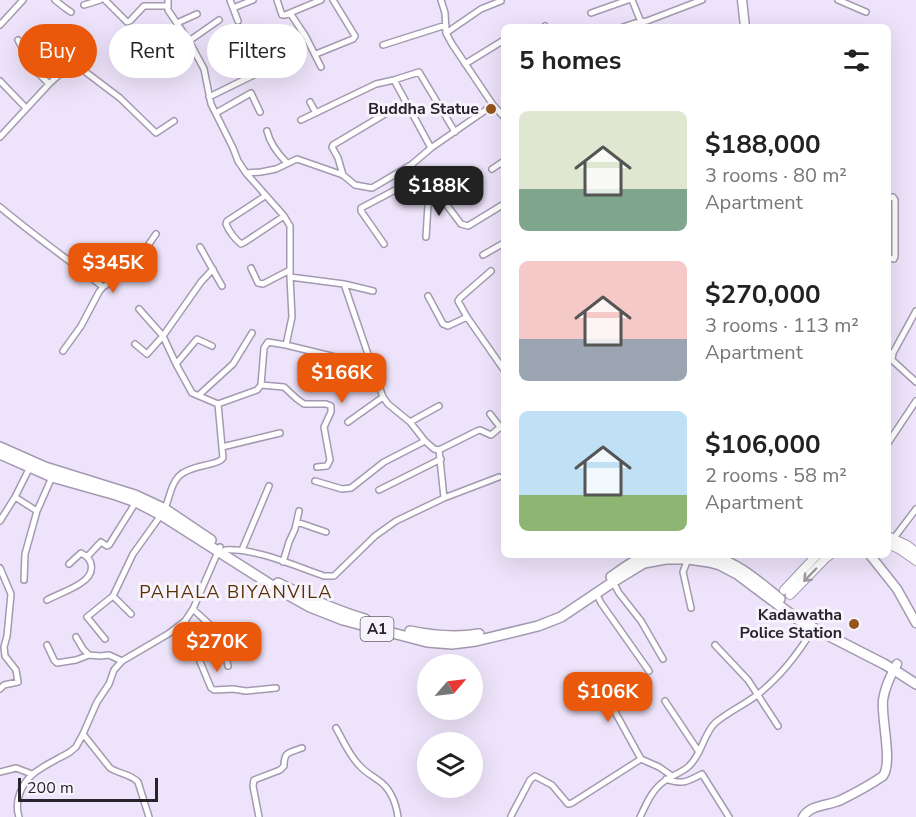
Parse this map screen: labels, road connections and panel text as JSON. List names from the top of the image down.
{
  "streets": {
    "highway": ["A1"]
  },
  "districts": ["PAHALA BIYANVILA"],
  "places": ["Buddha Statue", "Kadawatha Police Station"],
  "scale_bar": "200 m",
  "north": "top right",
  "page": {
    "chip": ["Buy", "Rent", "Filters"],
    "heading": "5 homes",
    "list": [
      {
        "name": "$188,000",
        "note": "3 rooms · 80 m² · Apartment"
      },
      {
        "name": "$270,000",
        "note": "3 rooms · 113 m² · Apartment"
      },
      {
        "name": "$106,000",
        "note": "2 rooms · 58 m² · Apartment"
      }
    ],
    "price": [
      "$188K",
      "$345K",
      "$166K",
      "$270K",
      "$106K"
    ],
    "scale": "200 m"
  }
}
